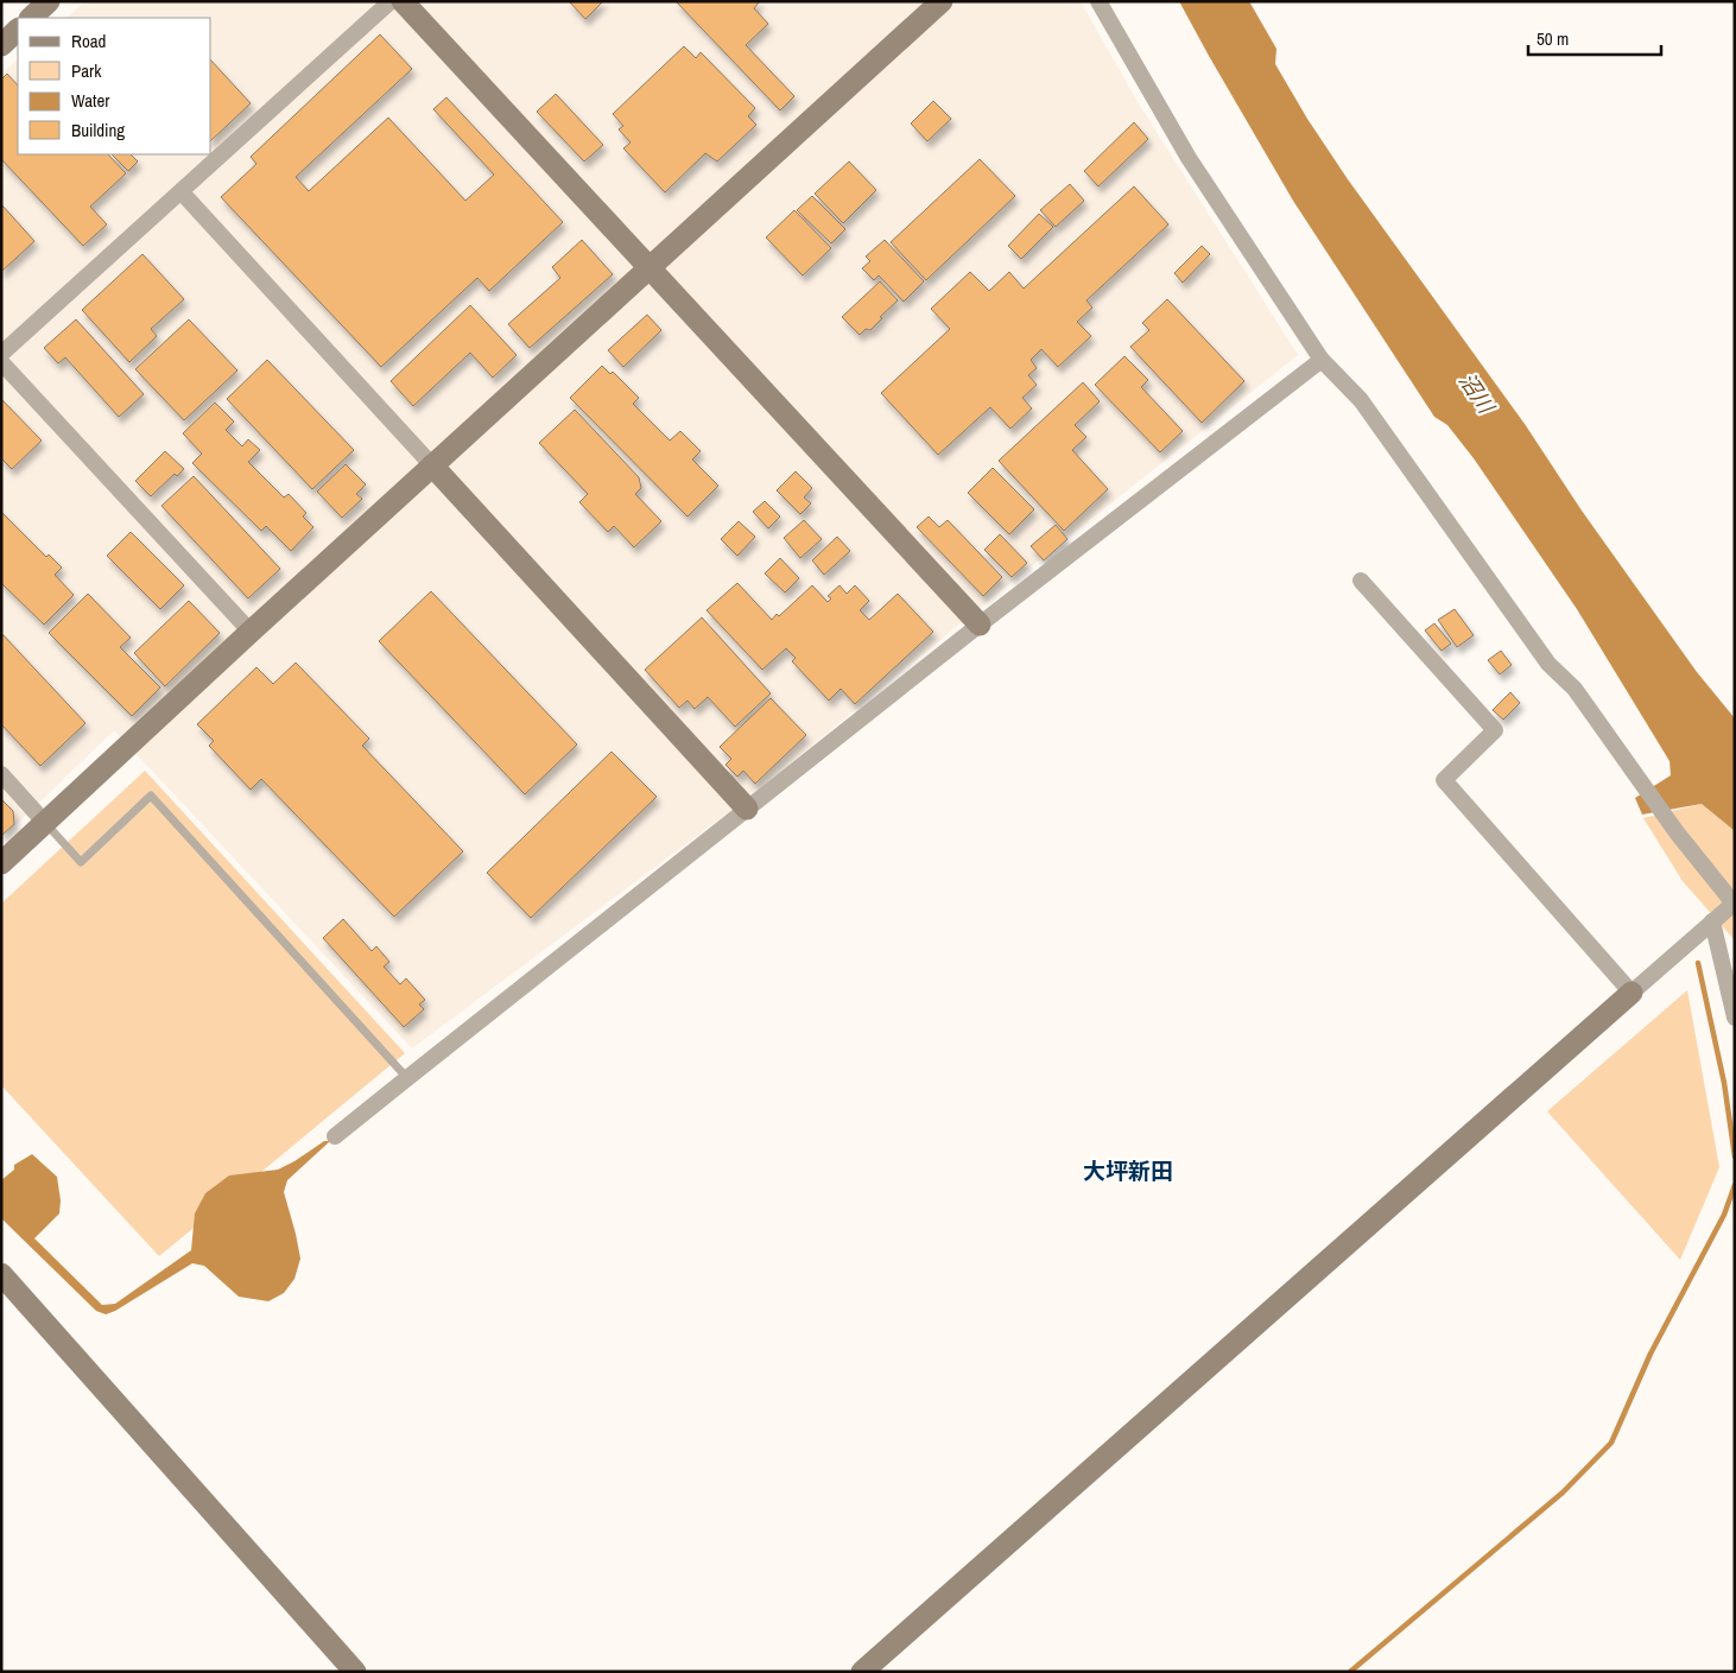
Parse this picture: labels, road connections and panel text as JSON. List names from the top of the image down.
{
  "districts": ["大坪新田"],
  "water": ["沼川"],
  "legend": [
    "Road",
    "Park",
    "Water",
    "Building"
  ],
  "scale_bar": "50 m"
}
